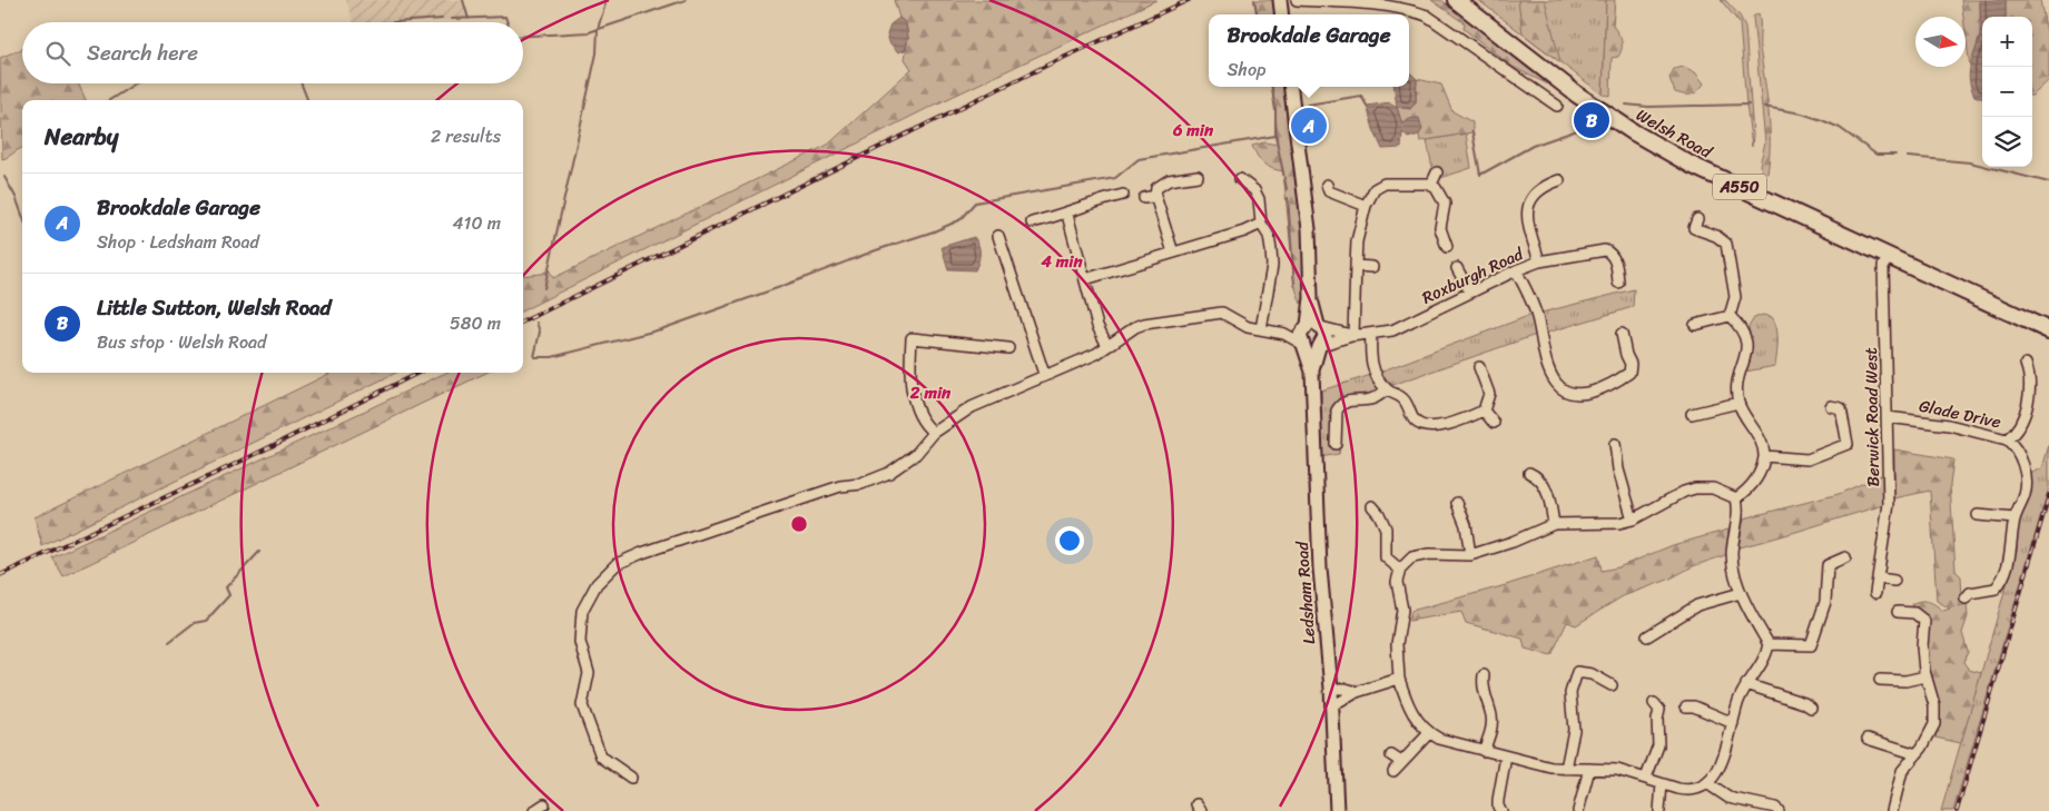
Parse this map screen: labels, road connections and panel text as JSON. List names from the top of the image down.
{
  "streets": {
    "highway": ["Welsh Road", "A550"],
    "main road": ["Ledsham Road"],
    "street": ["Roxburgh Road", "Glade Drive", "Berwick Road West"]
  },
  "crossings": [
    ["Welsh Road", "Berwick Road West"],
    ["Roxburgh Road", "Ledsham Road"],
    ["Glade Drive", "Berwick Road West"]
  ],
  "north": "right",
  "page": {
    "popup": ["Brookdale Garage", "Shop"],
    "map_buttons": ["+", "−"],
    "search": "Search here",
    "pins": ["B", "A"],
    "heading": ["Nearby", "2 results"],
    "list": [
      {
        "mark": "A",
        "name": "Brookdale Garage",
        "note": "Shop · Ledsham Road",
        "value": "410 m"
      },
      {
        "mark": "B",
        "name": "Little Sutton, Welsh Road",
        "note": "Bus stop · Welsh Road",
        "value": "580 m"
      }
    ]
  },
  "rings": ["6 min", "4 min", "2 min"]
}
